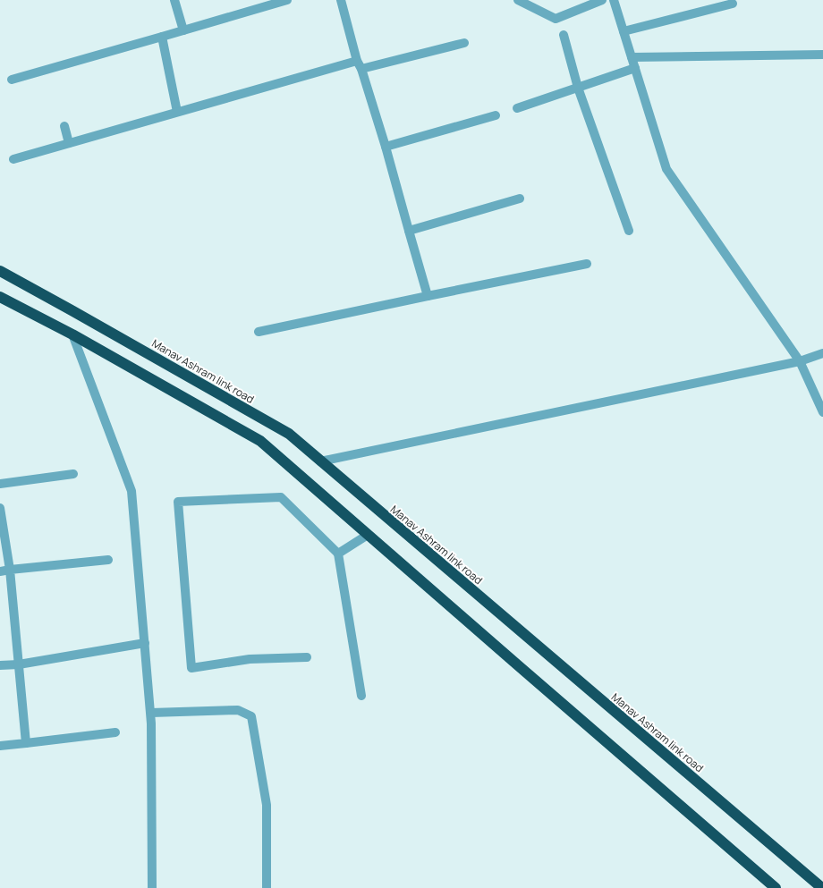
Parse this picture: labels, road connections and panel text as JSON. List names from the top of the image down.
{
  "streets": {
    "highway": ["Manav Ashram link road"]
  }
}
